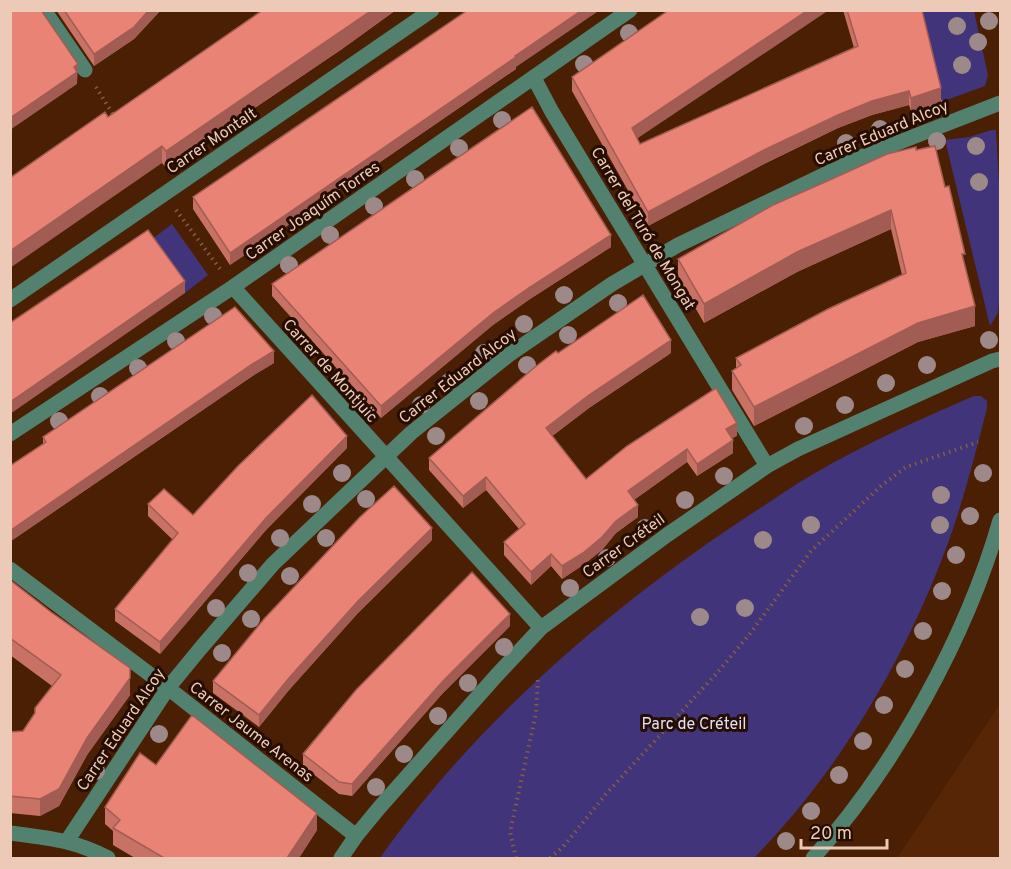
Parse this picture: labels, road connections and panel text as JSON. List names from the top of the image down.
{
  "streets": {
    "street": [
      "Carrer Eduard Alcoy",
      "Carrer Montalt",
      "Carrer Joaquím Torres",
      "Carrer del Turó de Mongat",
      "Carrer de Montjuïc",
      "Carrer Créteil",
      "Carrer Jaume Arenas"
    ]
  },
  "crossings": [
    ["Carrer Eduard Alcoy", "Carrer del Turó de Mongat"],
    ["Carrer Eduard Alcoy", "Carrer de Montjuïc"],
    ["Carrer Eduard Alcoy", "Carrer Jaume Arenas"],
    ["Carrer Joaquím Torres", "Carrer del Turó de Mongat"],
    ["Carrer Joaquím Torres", "Carrer de Montjuïc"],
    ["Carrer del Turó de Mongat", "Carrer Créteil"],
    ["Carrer de Montjuïc", "Carrer Créteil"],
    ["Carrer Créteil", "Carrer Jaume Arenas"]
  ],
  "parks": ["Parc de Créteil"],
  "scale_bar": "20 m"
}
